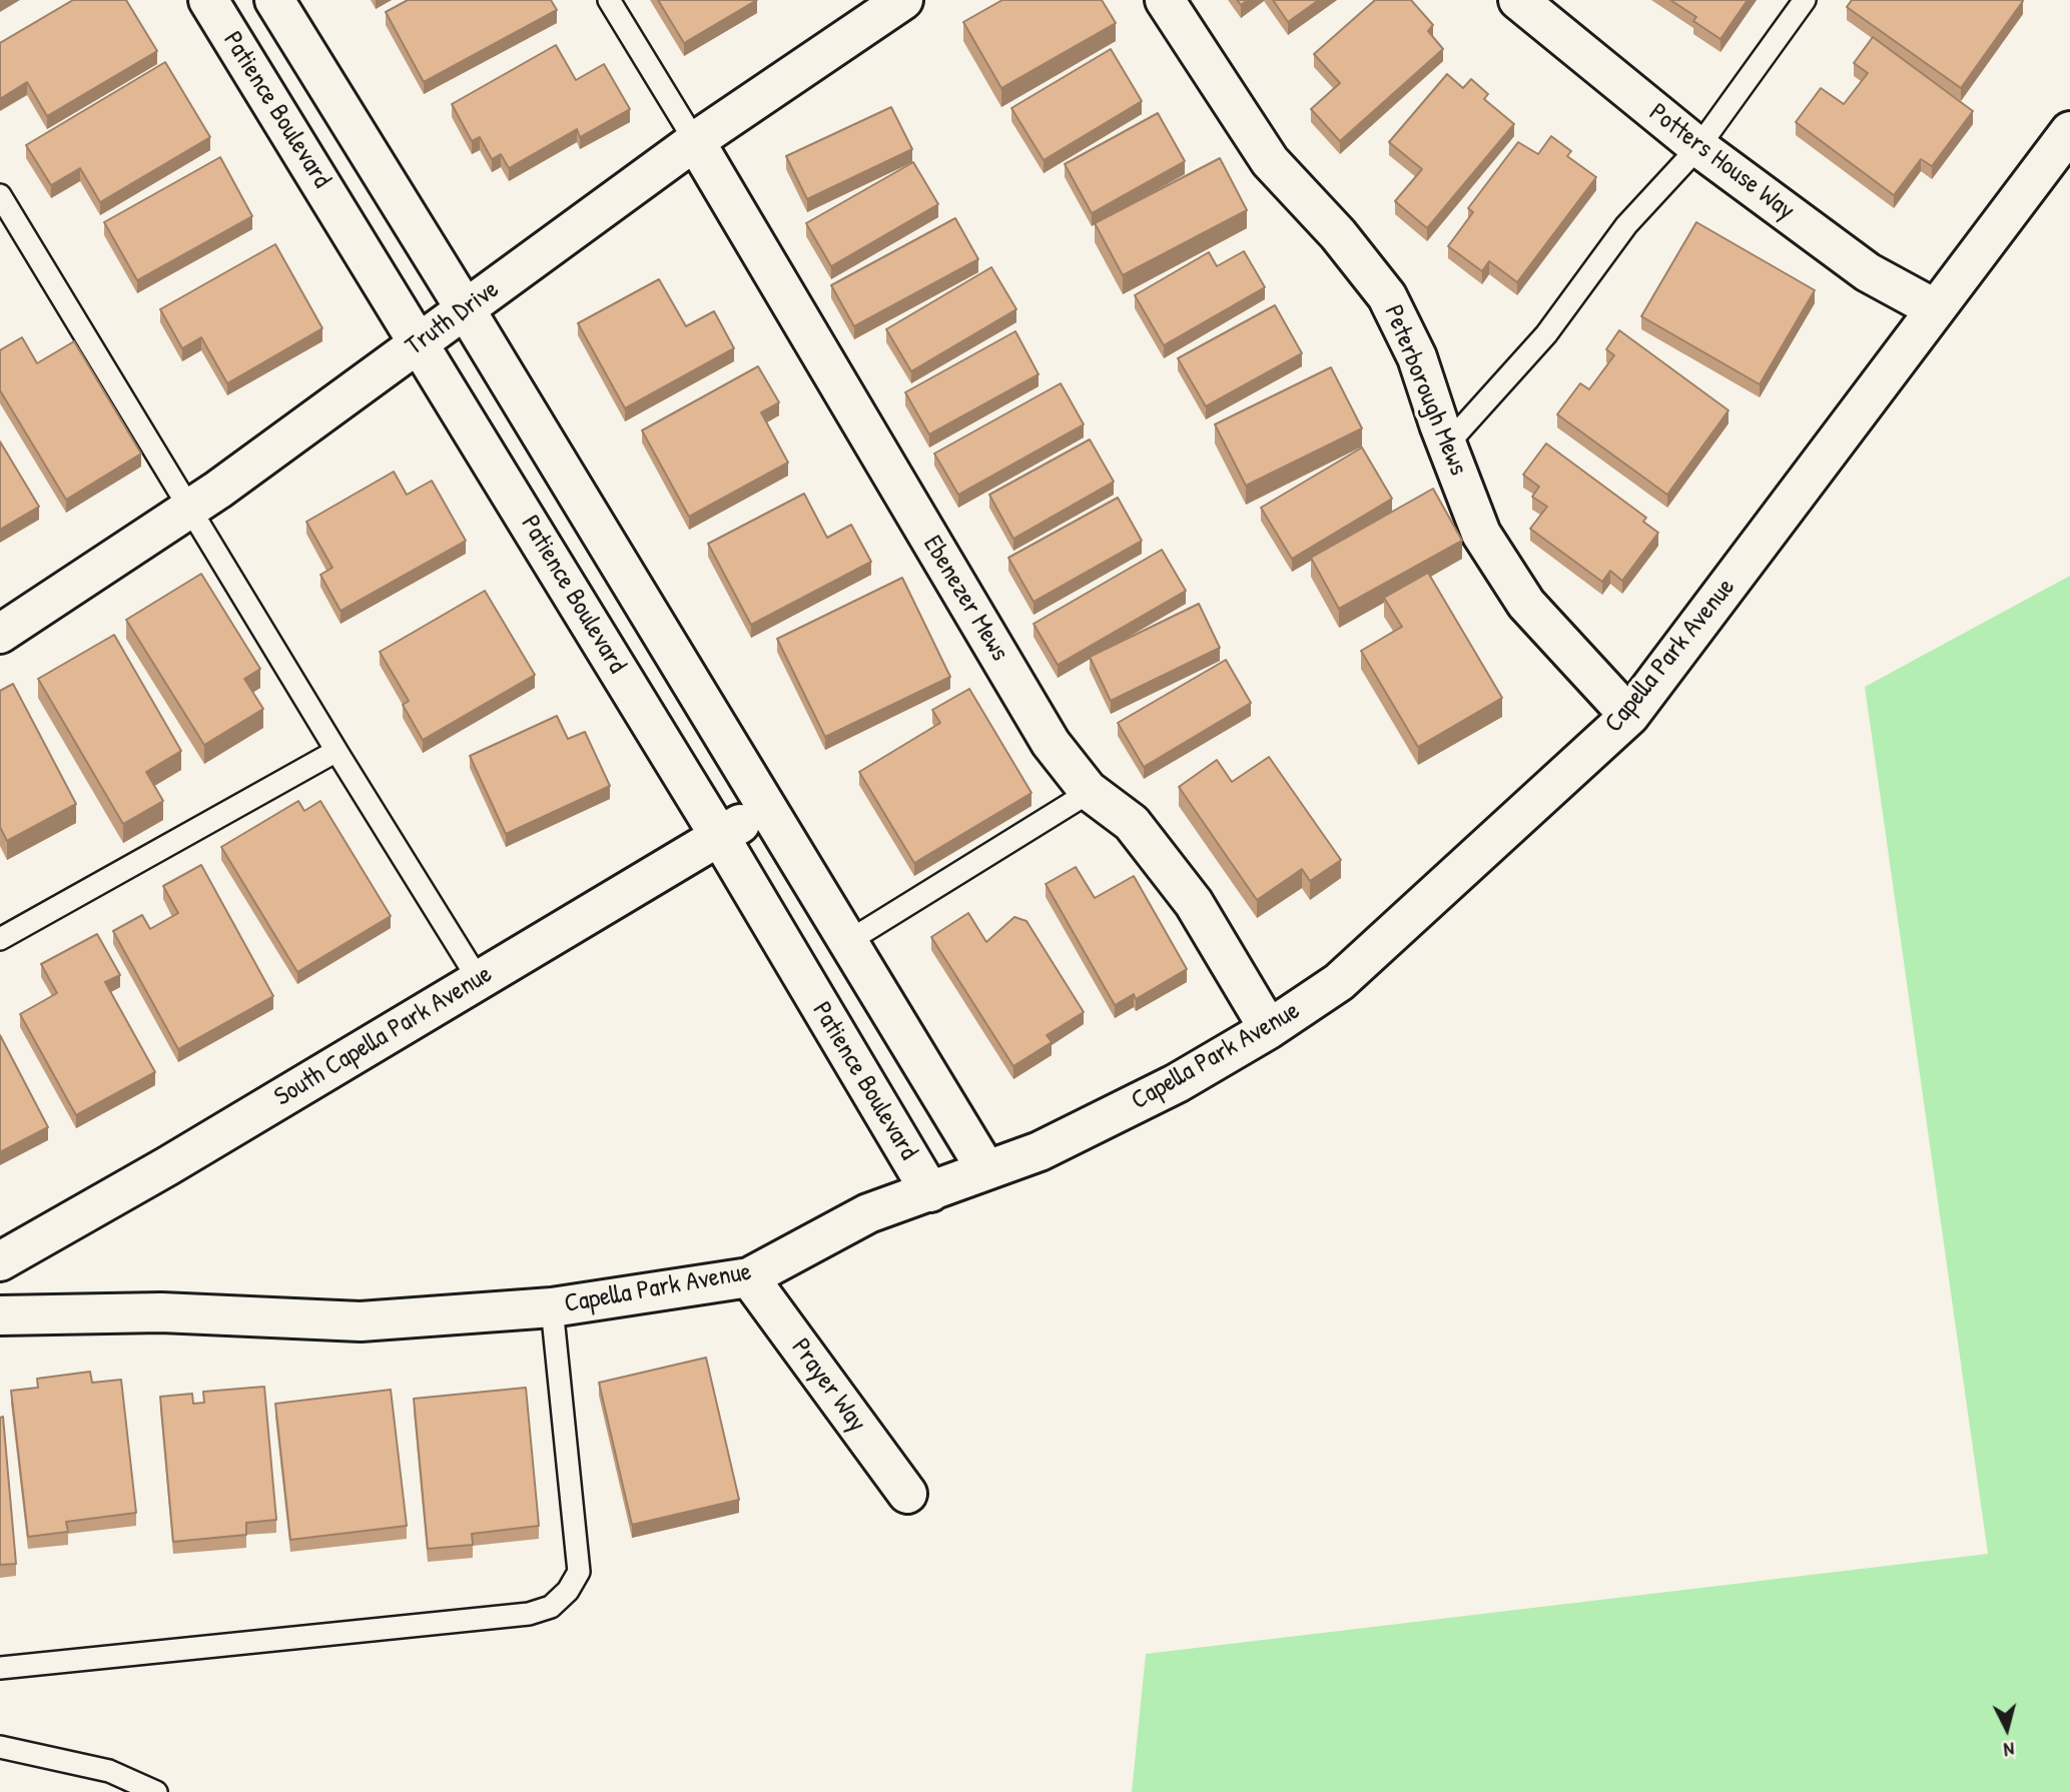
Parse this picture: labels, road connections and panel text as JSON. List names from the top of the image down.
{
  "streets": {
    "street": [
      "Patience Boulevard",
      "Potters House Way",
      "Truth Drive",
      "Peterborough Mews",
      "Ebenezer Mews",
      "Capella Park Avenue",
      "South Capella Park Avenue",
      "Prayer Way"
    ]
  },
  "crossings": [
    ["Patience Boulevard", "Truth Drive"],
    ["Patience Boulevard", "Capella Park Avenue"],
    ["Patience Boulevard", "South Capella Park Avenue"],
    ["Potters House Way", "Capella Park Avenue"],
    ["Truth Drive", "Ebenezer Mews"],
    ["Peterborough Mews", "Capella Park Avenue"],
    ["Ebenezer Mews", "Capella Park Avenue"],
    ["Capella Park Avenue", "Prayer Way"]
  ],
  "north": "bottom"
}
